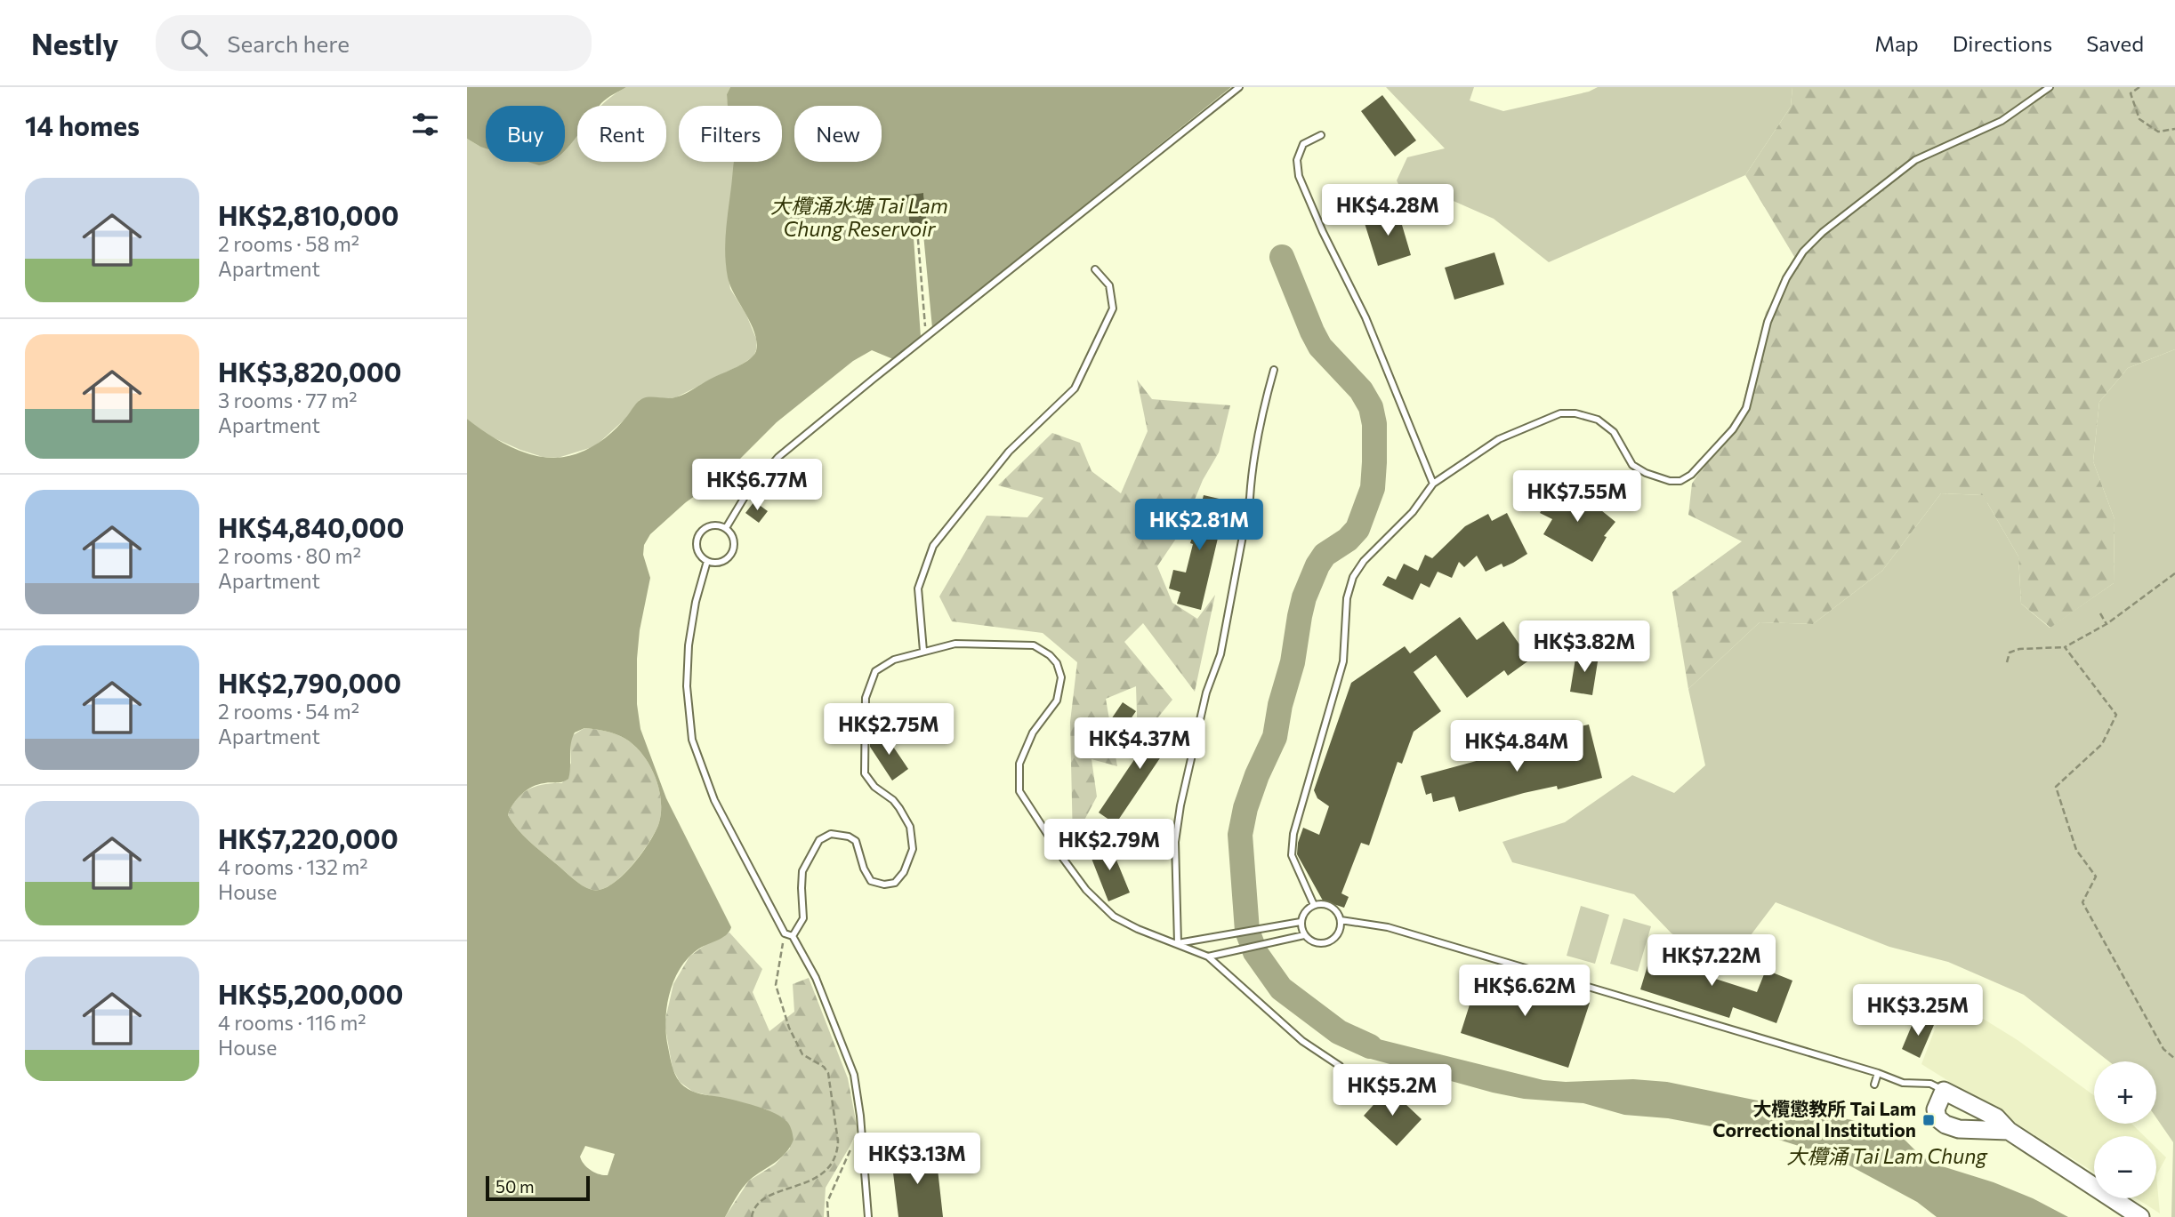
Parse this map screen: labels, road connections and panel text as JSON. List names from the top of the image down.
{
  "water": ["大欖涌水塘 Tai Lam Chung Reservoir", "大欖涌 Tai Lam Chung"],
  "places": {
    "transit": ["大欖懲教所 Tai Lam Correctional Institution"]
  },
  "scale_bar": "50 m",
  "page": {
    "header": "Nestly",
    "search": "Search here",
    "nav": ["Map", "Directions", "Saved"],
    "heading": "14 homes",
    "chip": [
      "Buy",
      "Rent",
      "Filters",
      "New"
    ],
    "list": [
      {
        "name": "HK$2,810,000",
        "note": "2 rooms · 58 m² · Apartment"
      },
      {
        "name": "HK$3,820,000",
        "note": "3 rooms · 77 m² · Apartment"
      },
      {
        "name": "HK$4,840,000",
        "note": "2 rooms · 80 m² · Apartment"
      },
      {
        "name": "HK$2,790,000",
        "note": "2 rooms · 54 m² · Apartment"
      },
      {
        "name": "HK$7,220,000",
        "note": "4 rooms · 132 m² · House"
      },
      {
        "name": "HK$5,200,000",
        "note": "4 rooms · 116 m² · House"
      }
    ],
    "price": [
      "HK$4.28M",
      "HK$6.77M",
      "HK$7.55M",
      "HK$2.81M",
      "HK$3.82M",
      "HK$2.75M",
      "HK$4.37M",
      "HK$4.84M",
      "HK$2.79M",
      "HK$7.22M",
      "HK$6.62M",
      "HK$3.25M",
      "HK$5.2M",
      "HK$3.13M"
    ],
    "map_buttons": ["+", "−"],
    "scale": "50 m"
  }
}
